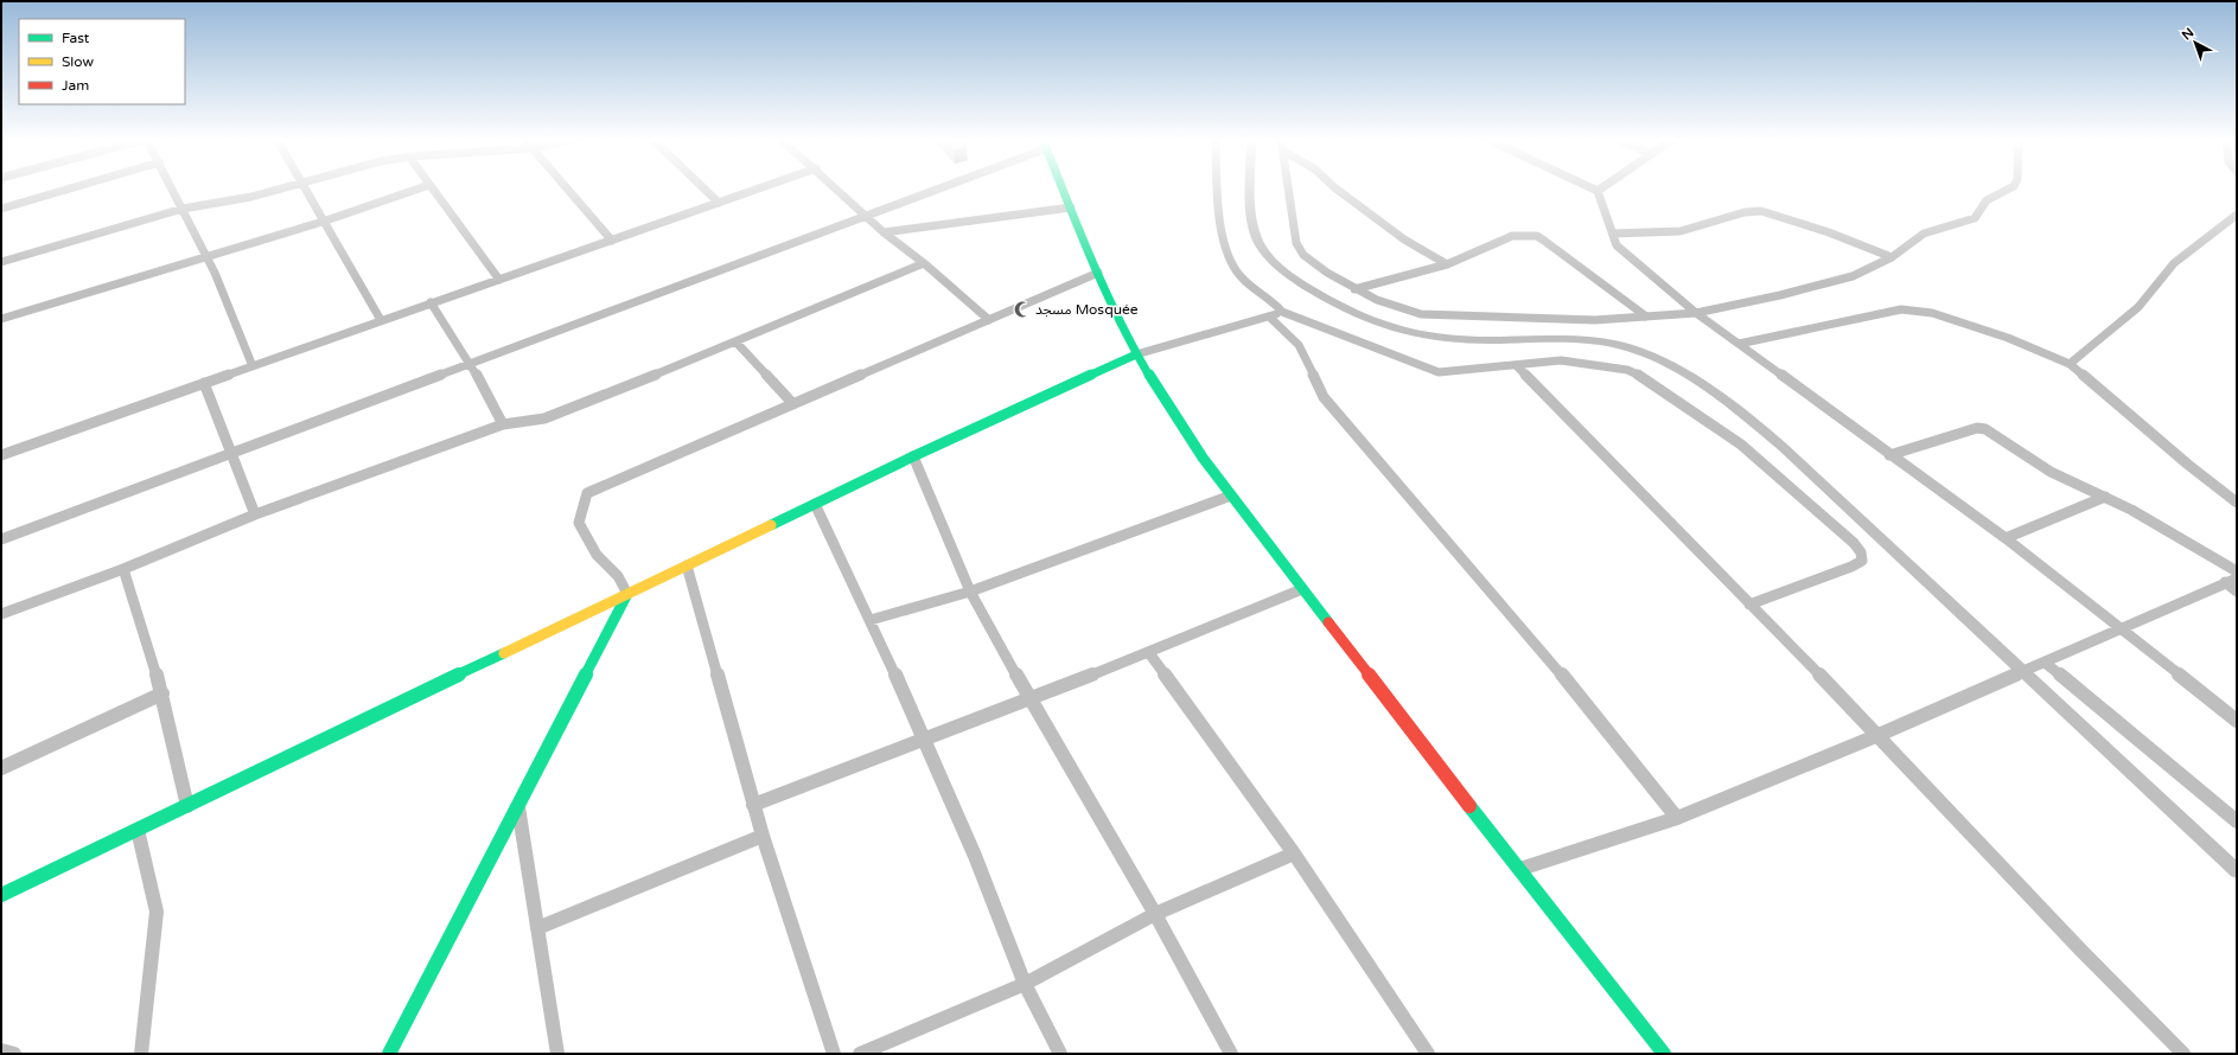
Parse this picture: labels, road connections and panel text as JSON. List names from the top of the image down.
{
  "places": {
    "mosque": ["مسجد Mosquée"]
  },
  "legend": ["Fast", "Slow", "Jam"],
  "north": "top left"
}
